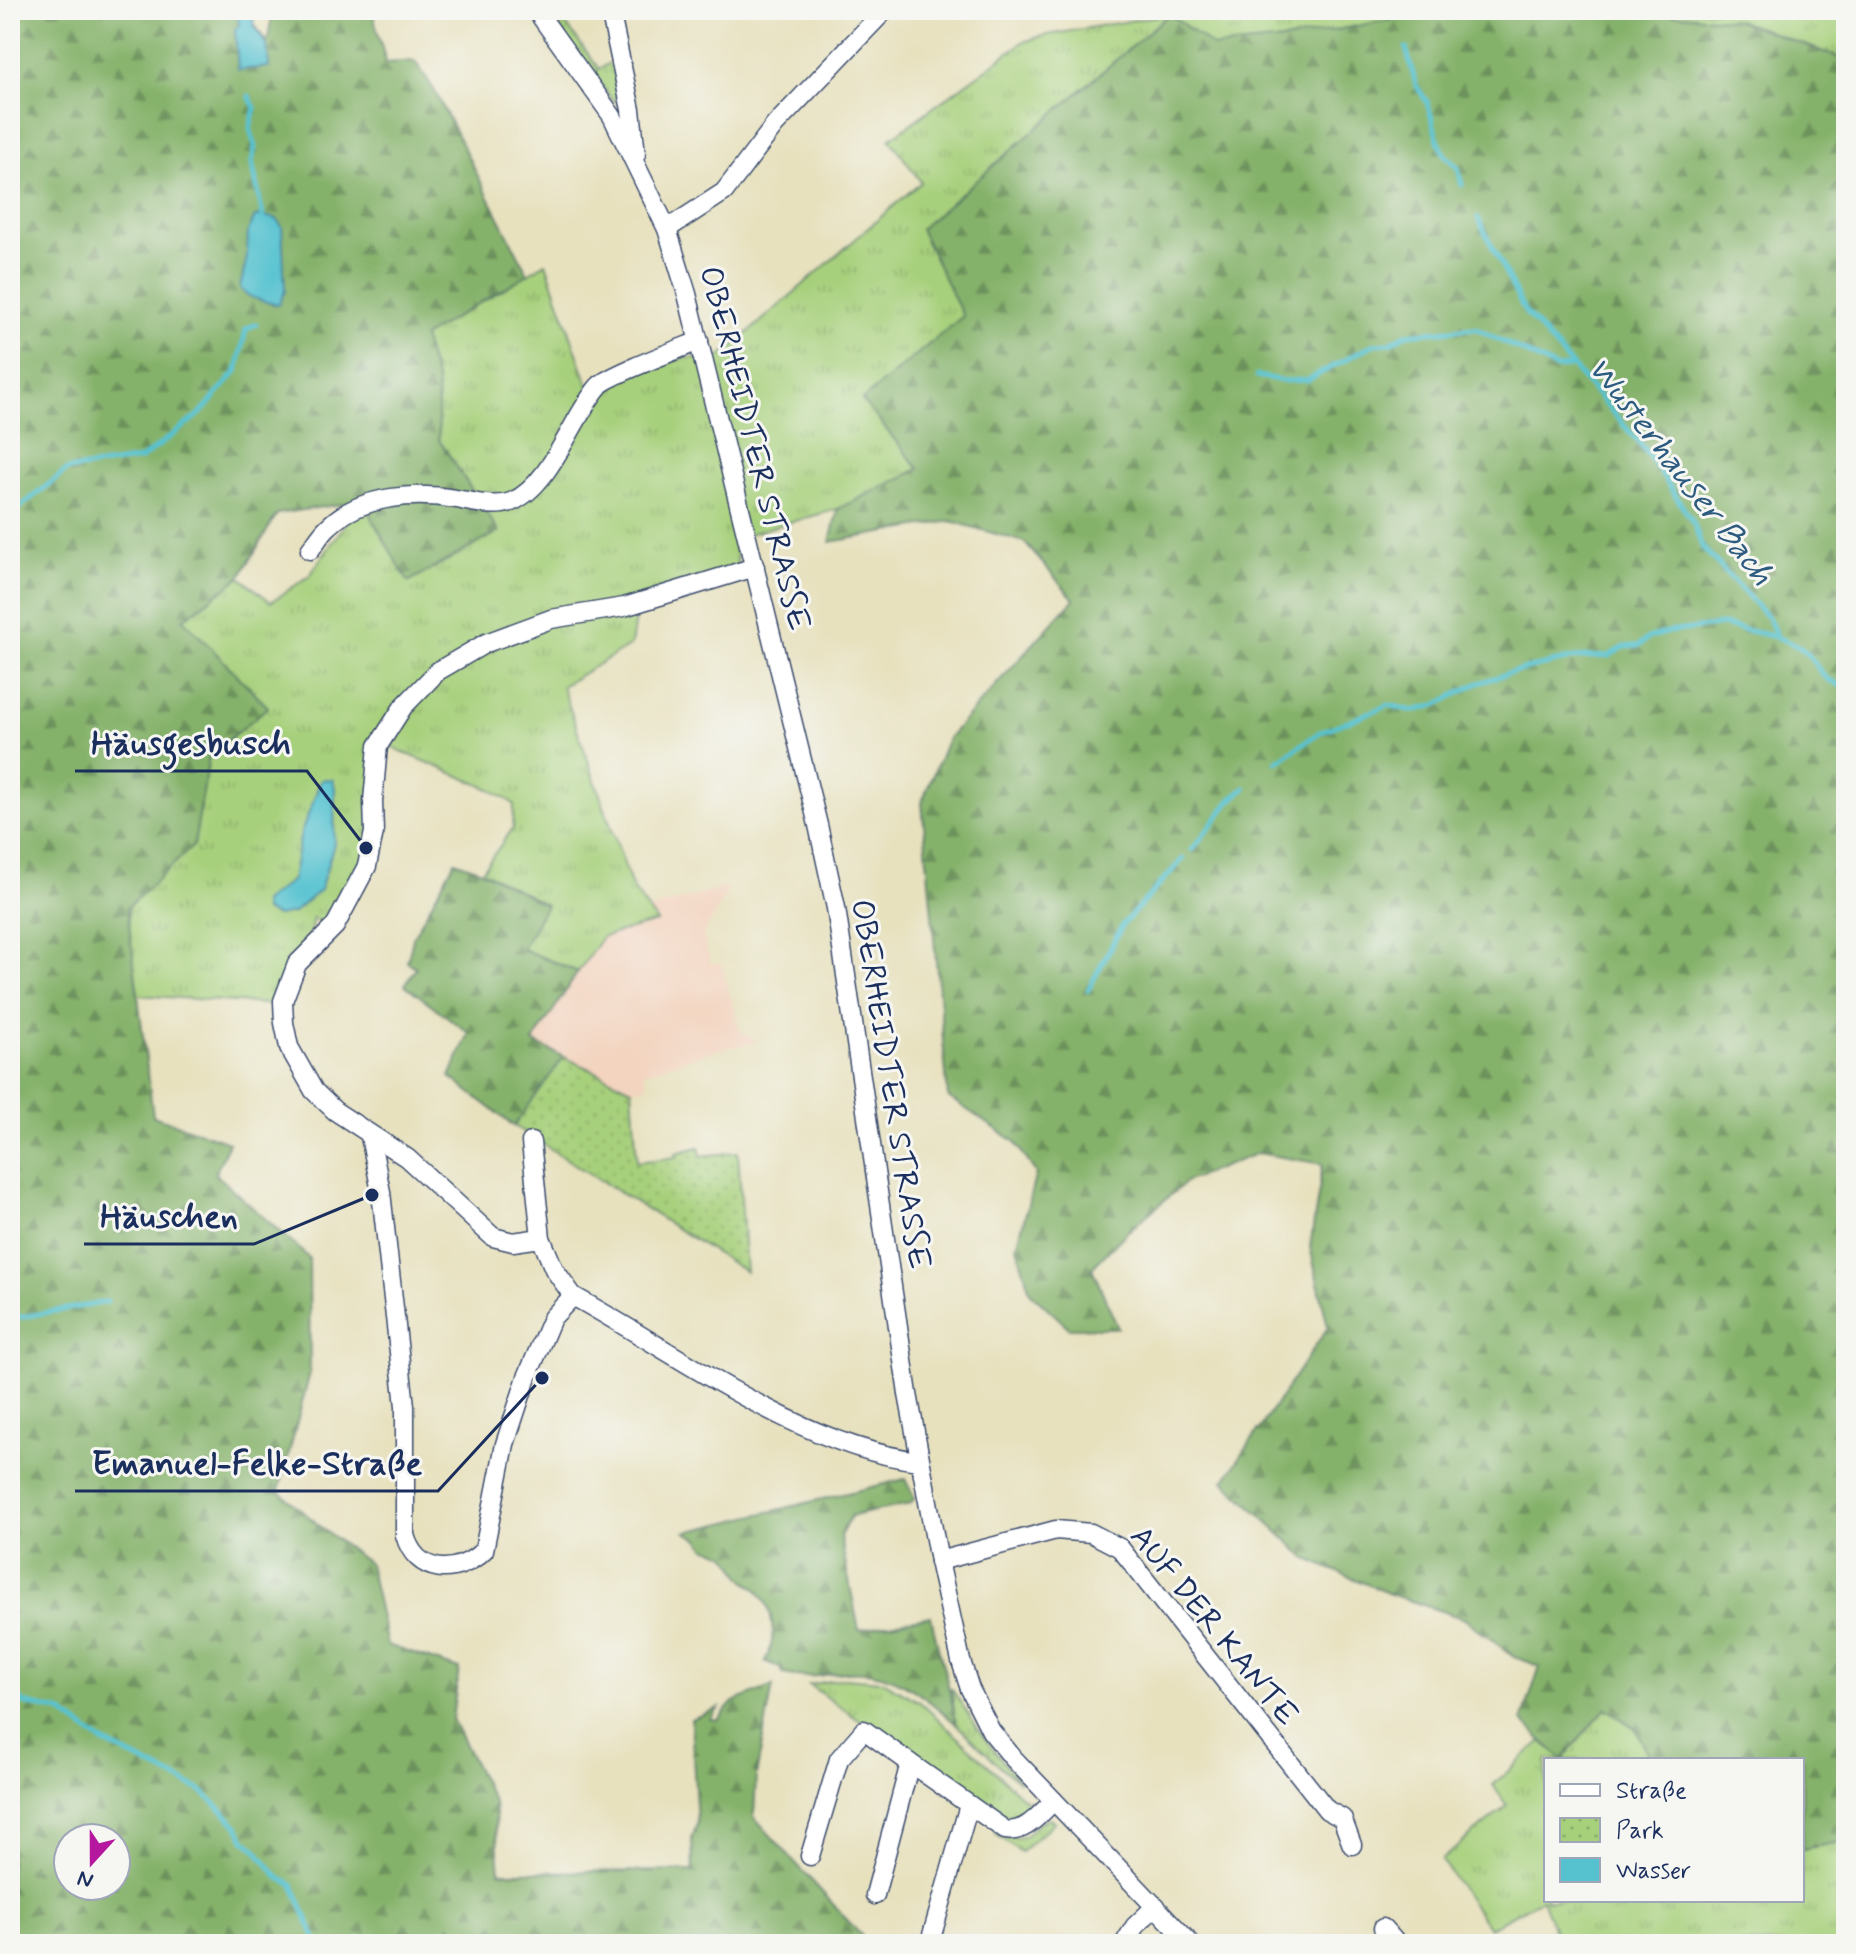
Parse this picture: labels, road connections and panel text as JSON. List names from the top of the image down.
{
  "streets": {
    "street": ["OBERHEIDTER STRASSE", "AUF DER KANTE"]
  },
  "crossings": [
    ["OBERHEIDTER STRASSE", "AUF DER KANTE"]
  ],
  "water": ["Wusterhauser Bach"],
  "places": ["Häusgesbusch", "Häuschen", "Emanuel-Felke-Straße"],
  "legend": ["Straße", "Park", "Wasser"],
  "north": "bottom"
}
